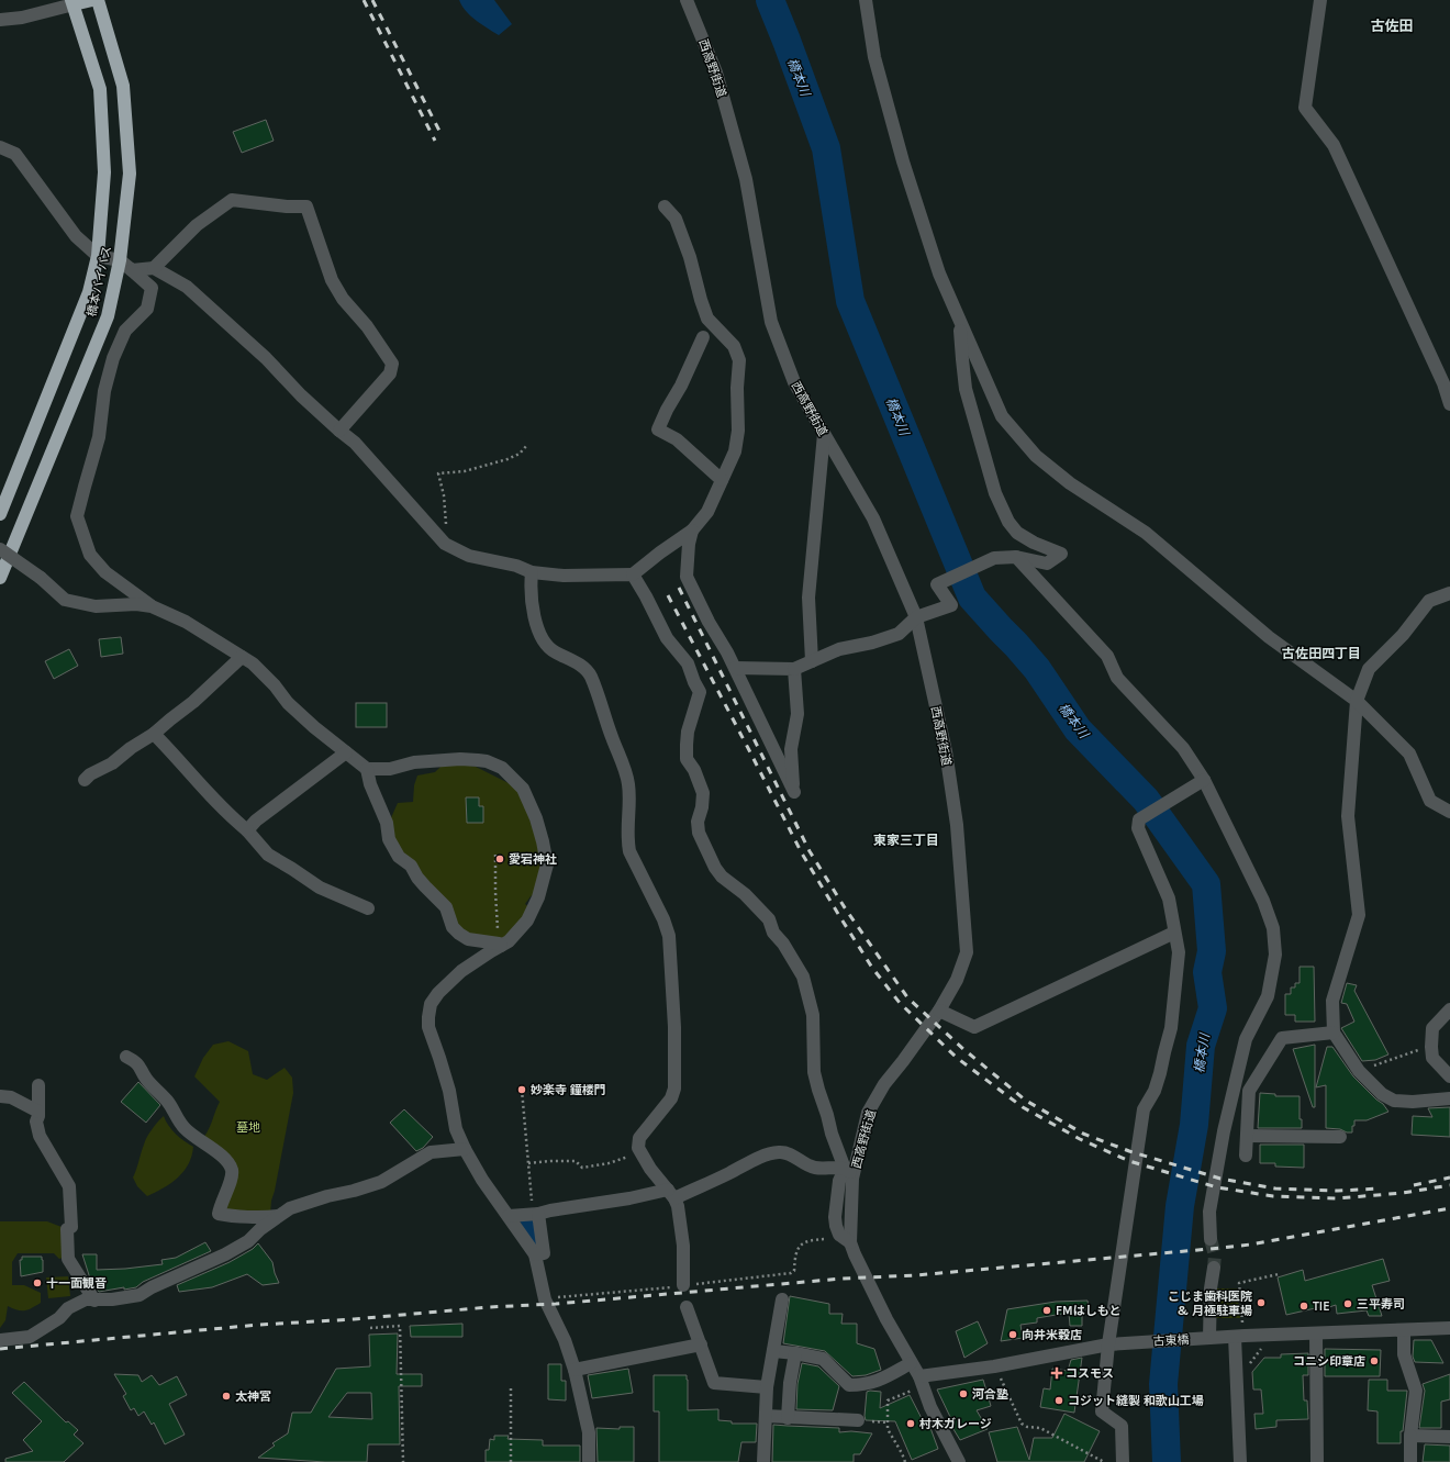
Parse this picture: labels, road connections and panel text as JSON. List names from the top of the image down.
{
  "streets": {
    "highway": ["橋本バイパス"],
    "street": ["西高野街道", "古東橋"]
  },
  "crossings": [
    ["西高野街道", "古東橋"]
  ],
  "districts": ["古佐田", "古佐田四丁目", "東家三丁目"],
  "water": ["橋本川"],
  "parks": ["墓地"],
  "places": {
    "other": [
      "愛宕神社",
      "妙楽寺 鐘楼門",
      "十一面観音",
      "こじま歯科医院 & 月極駐車場",
      "三平寿司",
      "TIE",
      "FMはしもと",
      "向井米穀店",
      "コニシ印章店",
      "河合塾",
      "太神宮",
      "コジット縫製 和歌山工場",
      "村木ガレージ"
    ],
    "health": ["コスモス"]
  }
}
